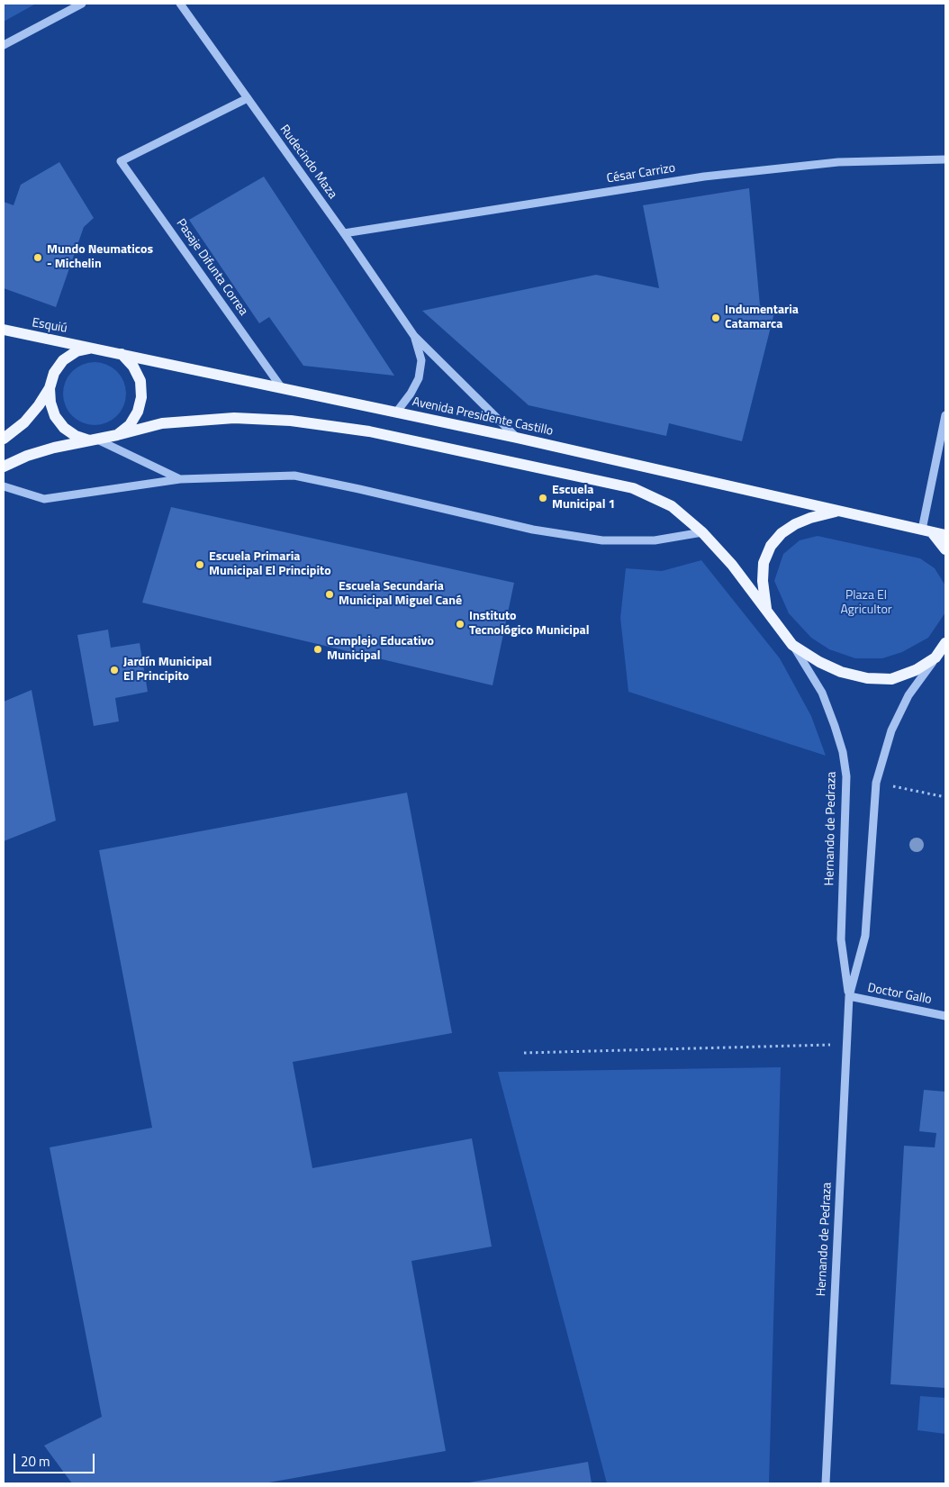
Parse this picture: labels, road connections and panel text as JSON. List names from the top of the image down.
{
  "streets": {
    "main road": ["Esquiú", "Avenida Presidente Castillo"],
    "street": [
      "Rudecindo Maza",
      "César Carrizo",
      "Pasaje Difunta Correa",
      "Hernando de Pedraza",
      "Doctor Gallo"
    ]
  },
  "crossings": [
    ["Rudecindo Maza", "César Carrizo"],
    ["Rudecindo Maza", "Pasaje Difunta Correa"],
    ["Rudecindo Maza", "Avenida Presidente Castillo"],
    ["Pasaje Difunta Correa", "Avenida Presidente Castillo"],
    ["Esquiú", "Avenida Presidente Castillo"],
    ["Hernando de Pedraza", "Doctor Gallo"]
  ],
  "parks": ["Plaza El Agricultor"],
  "places": [
    "Mundo Neumaticos - Michelin",
    "Indumentaria Catamarca",
    "Escuela Municipal 1",
    "Escuela Primaria Municipal El Principito",
    "Escuela Secundaria Municipal Miguel Cané",
    "Instituto Tecnológico Municipal",
    "Complejo Educativo Municipal",
    "Jardín Municipal El Principito"
  ],
  "scale_bar": "20 m"
}
